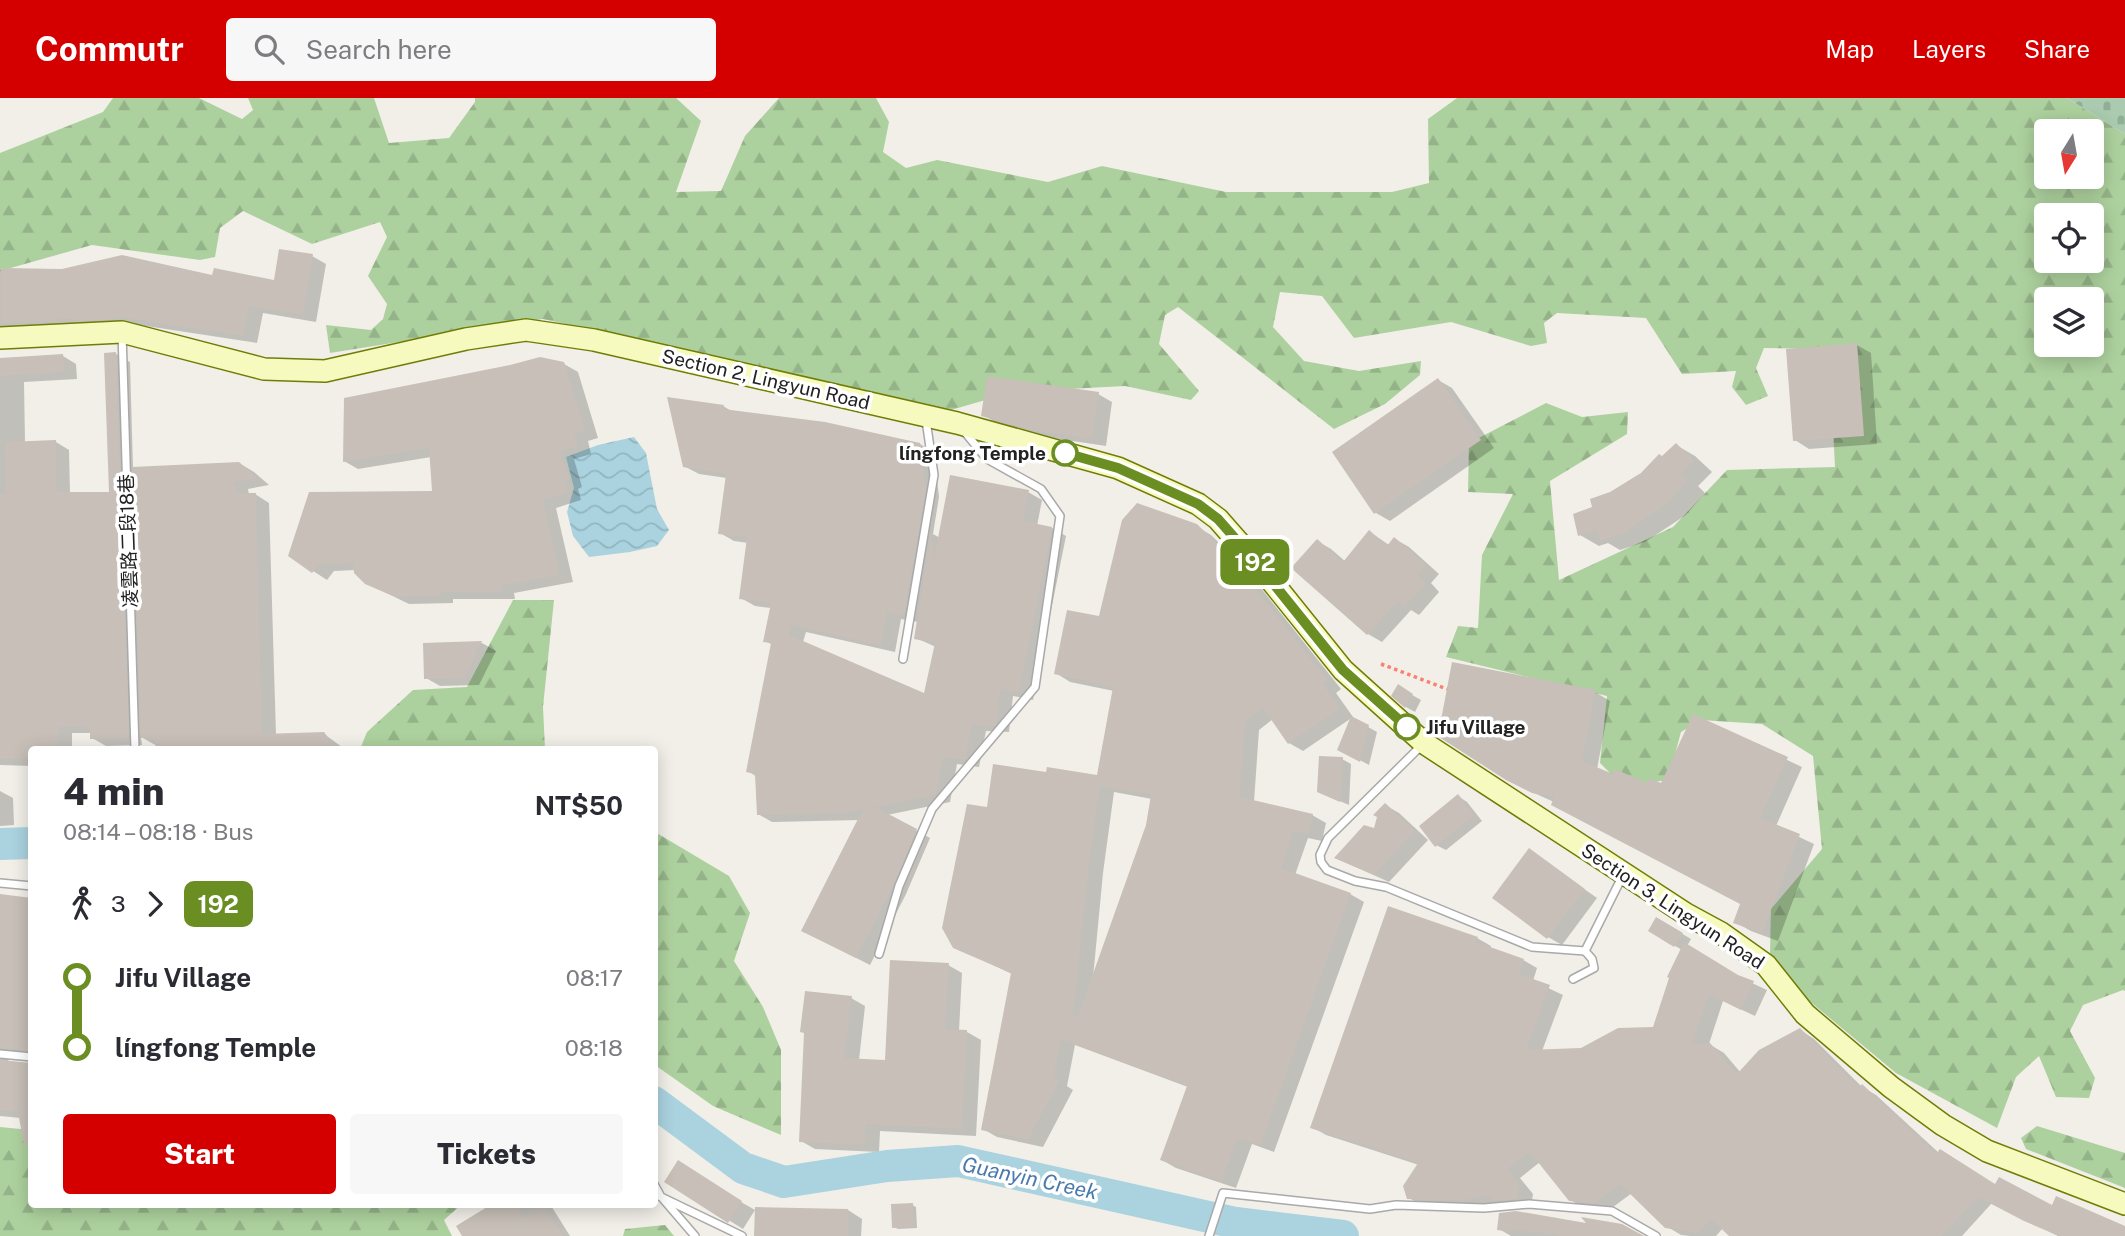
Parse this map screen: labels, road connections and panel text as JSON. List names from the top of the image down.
{
  "streets": {
    "street": ["Section 2, Lingyun Road", "Section 3, Lingyun Road"],
    "lane": ["凌雲路二段18巷"]
  },
  "crossings": [
    ["Section 2, Lingyun Road", "凌雲路二段18巷"],
    ["Section 2, Lingyun Road", "Section 3, Lingyun Road"]
  ],
  "water": ["Guanyin Creek"],
  "places": ["língfong Temple", "Jifu Village"],
  "lines": ["bus line 192"],
  "north": "bottom",
  "page": {
    "header": "Commutr",
    "search": "Search here",
    "nav": ["Map", "Layers", "Share"],
    "on_map": "192",
    "heading": ["4 min", "08:14 – 08:18 · Bus", "NT$50"],
    "legs": ["3", "192"],
    "list": [
      {
        "name": "Jifu Village",
        "value": "08:17"
      },
      {
        "name": "língfong Temple",
        "value": "08:18"
      }
    ],
    "buttons": ["Start", "Tickets"]
  }
}
